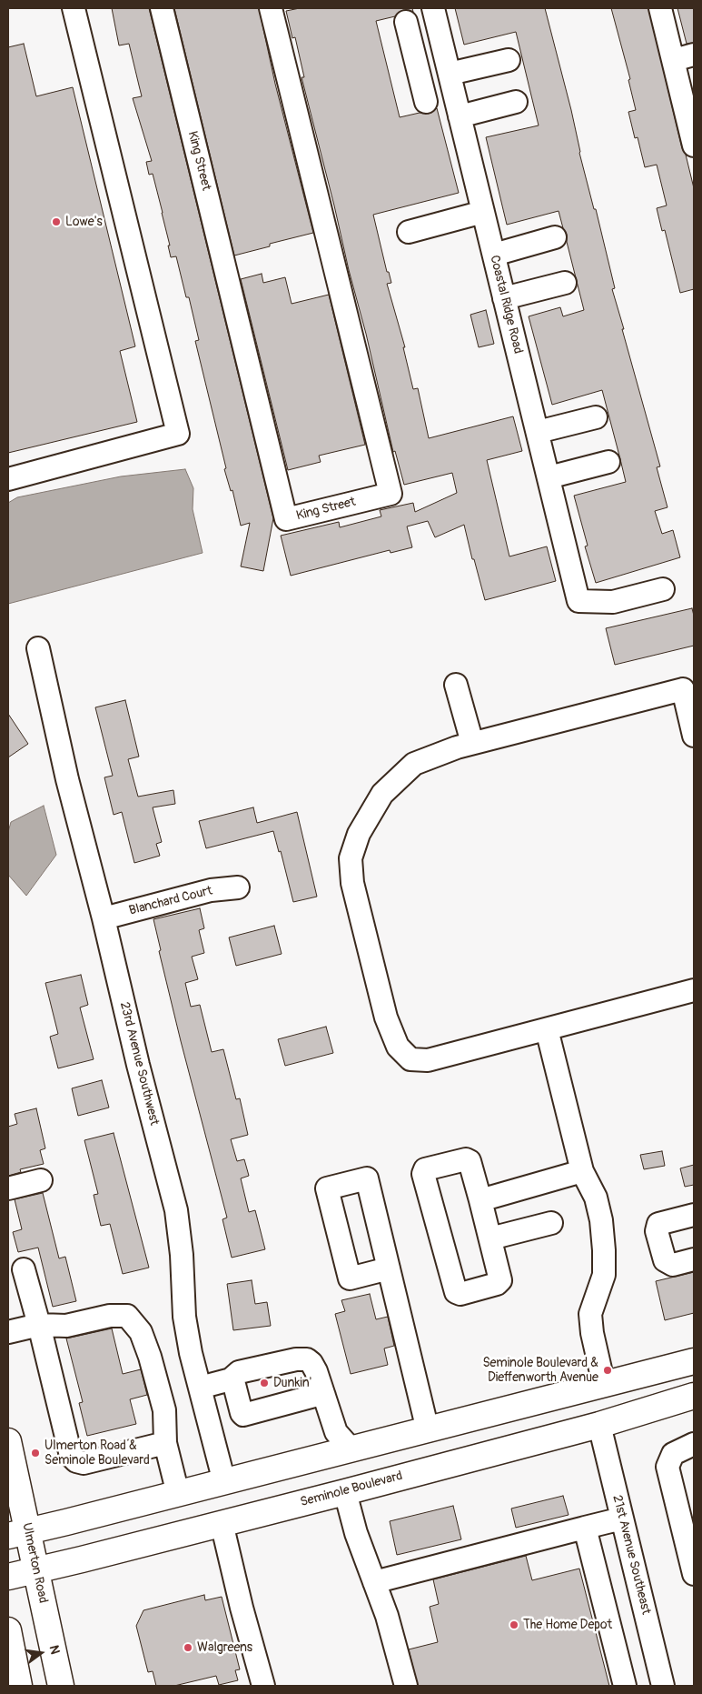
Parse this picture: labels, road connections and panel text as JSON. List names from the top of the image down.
{
  "streets": {
    "main road": ["Seminole Boulevard", "Ulmerton Road"],
    "street": [
      "King Street",
      "Coastal Ridge Road",
      "Blanchard Court",
      "23rd Avenue Southwest",
      "21st Avenue Southeast"
    ]
  },
  "crossings": [
    ["Blanchard Court", "23rd Avenue Southwest"],
    ["Seminole Boulevard", "21st Avenue Southeast"],
    ["Seminole Boulevard", "Ulmerton Road"]
  ],
  "places": [
    "Lowe's",
    "Seminole Boulevard & Dieffenworth Avenue",
    "Dunkin'",
    "Ulmerton Road & Seminole Boulevard",
    "The Home Depot",
    "Walgreens"
  ],
  "north": "right"
}
